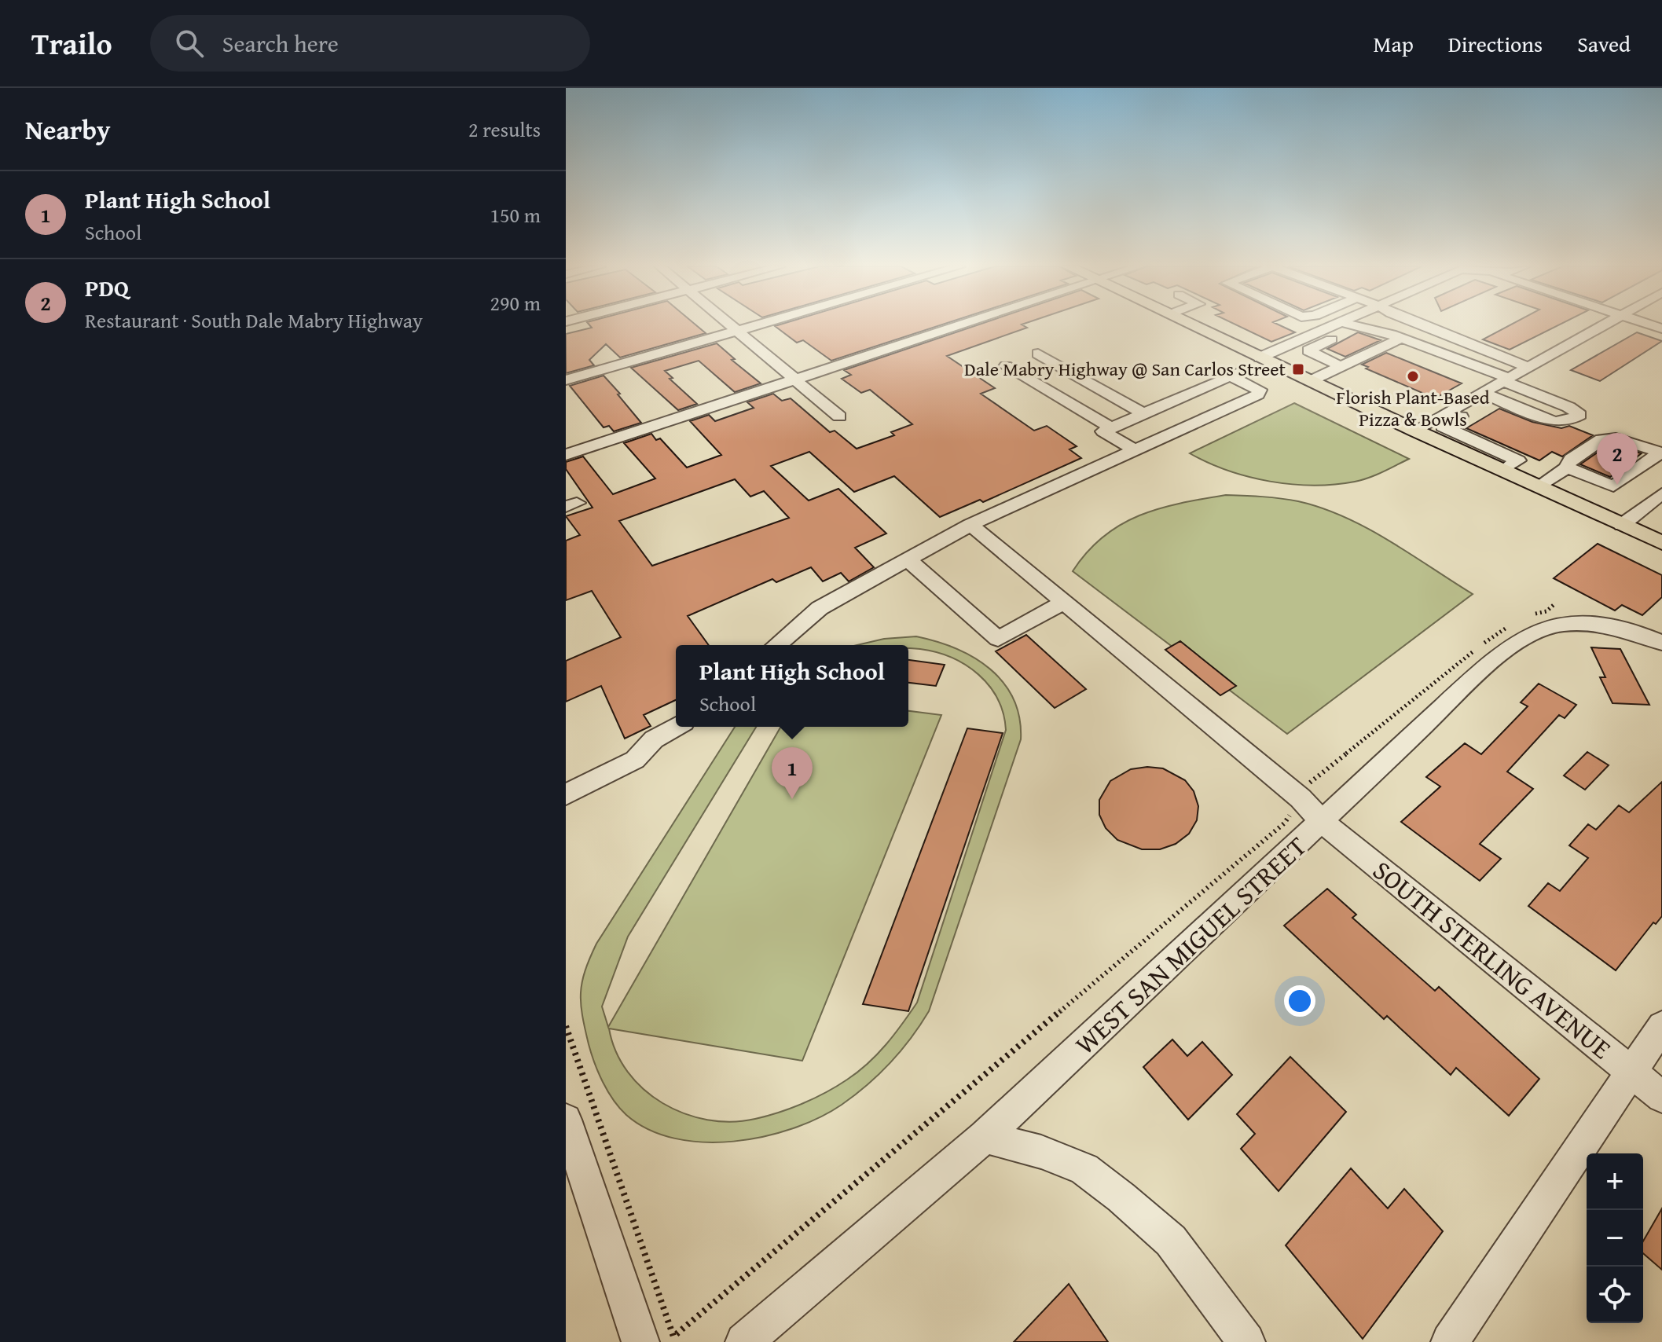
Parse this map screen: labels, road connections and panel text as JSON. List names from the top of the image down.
{
  "streets": {
    "street": ["WEST SAN MIGUEL STREET", "SOUTH STERLING AVENUE"]
  },
  "crossings": [
    ["WEST SAN MIGUEL STREET", "SOUTH STERLING AVENUE"]
  ],
  "places": {
    "transit": ["Dale Mabry Highway @ San Carlos Street"],
    "other": ["Florish Plant-Based Pizza & Bowls"]
  },
  "page": {
    "header": "Trailo",
    "search": "Search here",
    "nav": ["Map", "Directions", "Saved"],
    "heading": ["Nearby", "2 results"],
    "list": [
      {
        "mark": "1",
        "name": "Plant High School",
        "note": "School",
        "value": "150 m"
      },
      {
        "mark": "2",
        "name": "PDQ",
        "note": "Restaurant · South Dale Mabry Highway",
        "value": "290 m"
      }
    ],
    "pins": ["2", "1"],
    "popup": ["Plant High School", "School"],
    "map_buttons": ["+", "−"]
  }
}
